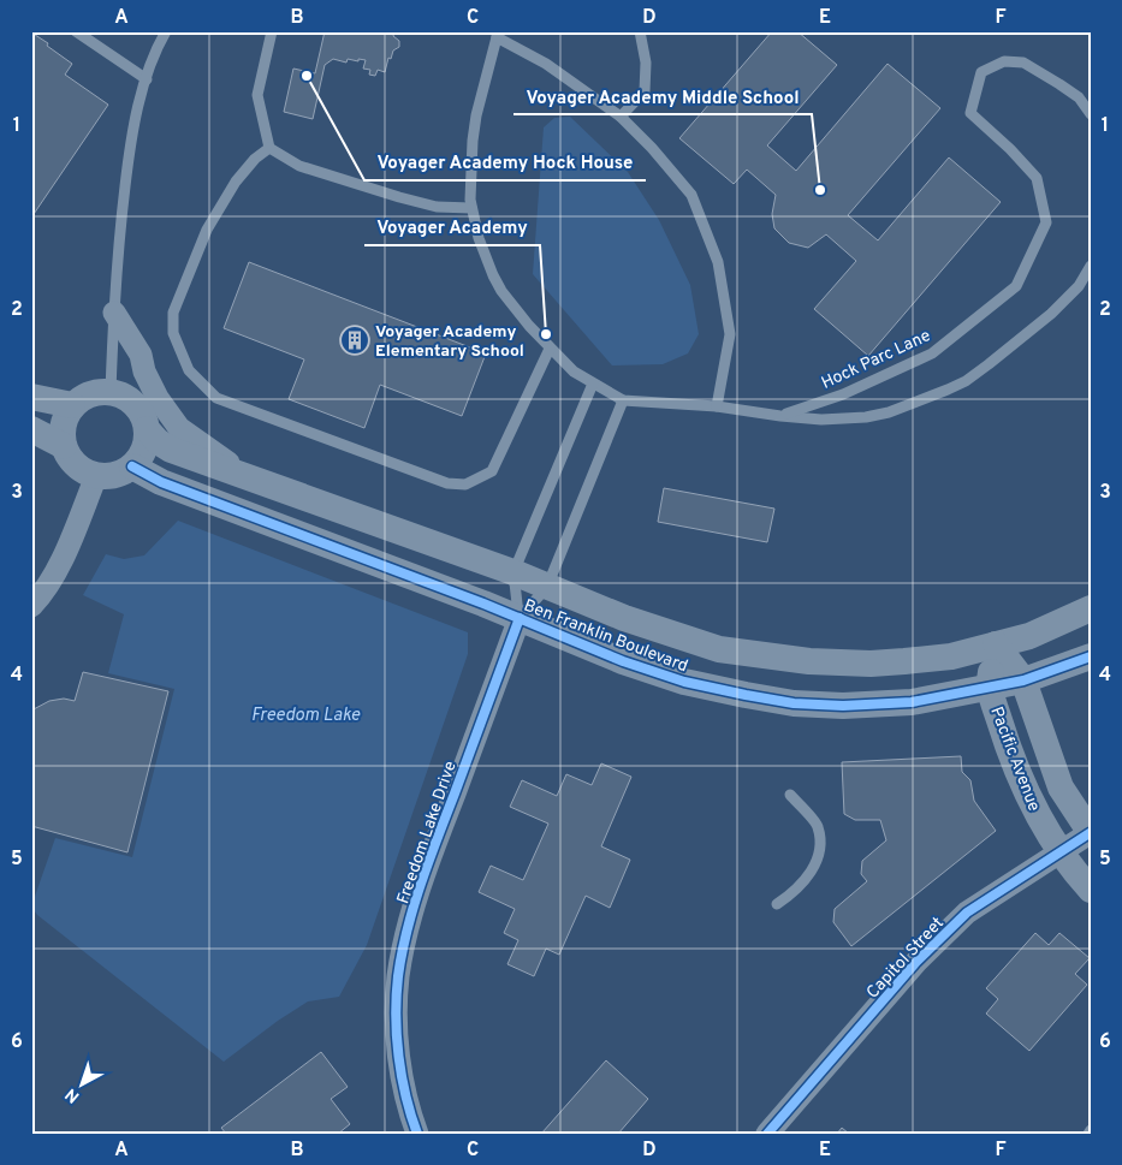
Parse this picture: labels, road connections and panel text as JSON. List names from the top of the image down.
{
  "streets": {
    "street": [
      "Ben Franklin Boulevard",
      "Pacific Avenue",
      "Freedom Lake Drive",
      "Capitol Street"
    ],
    "lane": ["Hock Parc Lane"]
  },
  "crossings": [
    ["Ben Franklin Boulevard", "Pacific Avenue"],
    ["Ben Franklin Boulevard", "Freedom Lake Drive"],
    ["Pacific Avenue", "Capitol Street"]
  ],
  "water": ["Freedom Lake"],
  "places": {
    "other": ["Voyager Academy Hock House", "Voyager Academy Middle School", "Voyager Academy"],
    "building": ["Voyager Academy Elementary School"]
  },
  "north": "bottom left",
  "grid": {
    "columns": [
      "A",
      "B",
      "C",
      "D",
      "E",
      "F"
    ],
    "rows": [
      "1",
      "2",
      "3",
      "4",
      "5",
      "6"
    ]
  }
}
